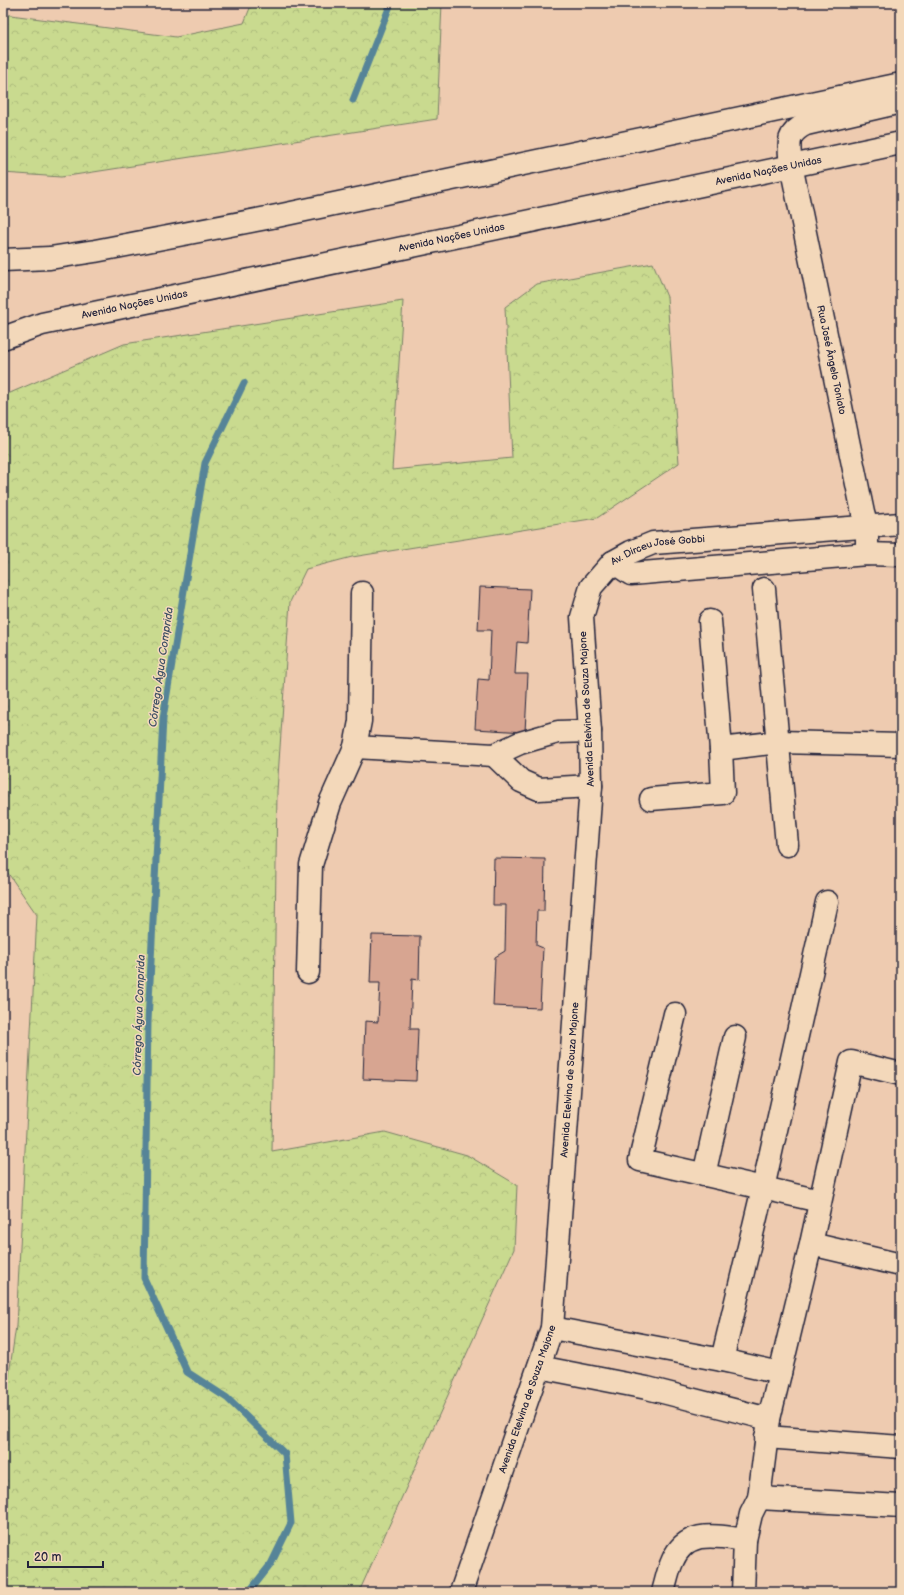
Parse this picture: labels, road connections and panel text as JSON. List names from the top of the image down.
{
  "streets": {
    "street": [
      "Avenida Nações Unidas",
      "Rua José Ângelo Toniato",
      "Av. Dirceu José Gobbi",
      "Avenida Etelvina de Souza Majone"
    ]
  },
  "crossings": [
    ["Avenida Nações Unidas", "Rua José Ângelo Toniato"],
    ["Rua José Ângelo Toniato", "Av. Dirceu José Gobbi"],
    ["Av. Dirceu José Gobbi", "Avenida Etelvina de Souza Majone"]
  ],
  "water": ["Córrego Água Comprida"],
  "scale_bar": "20 m"
}
